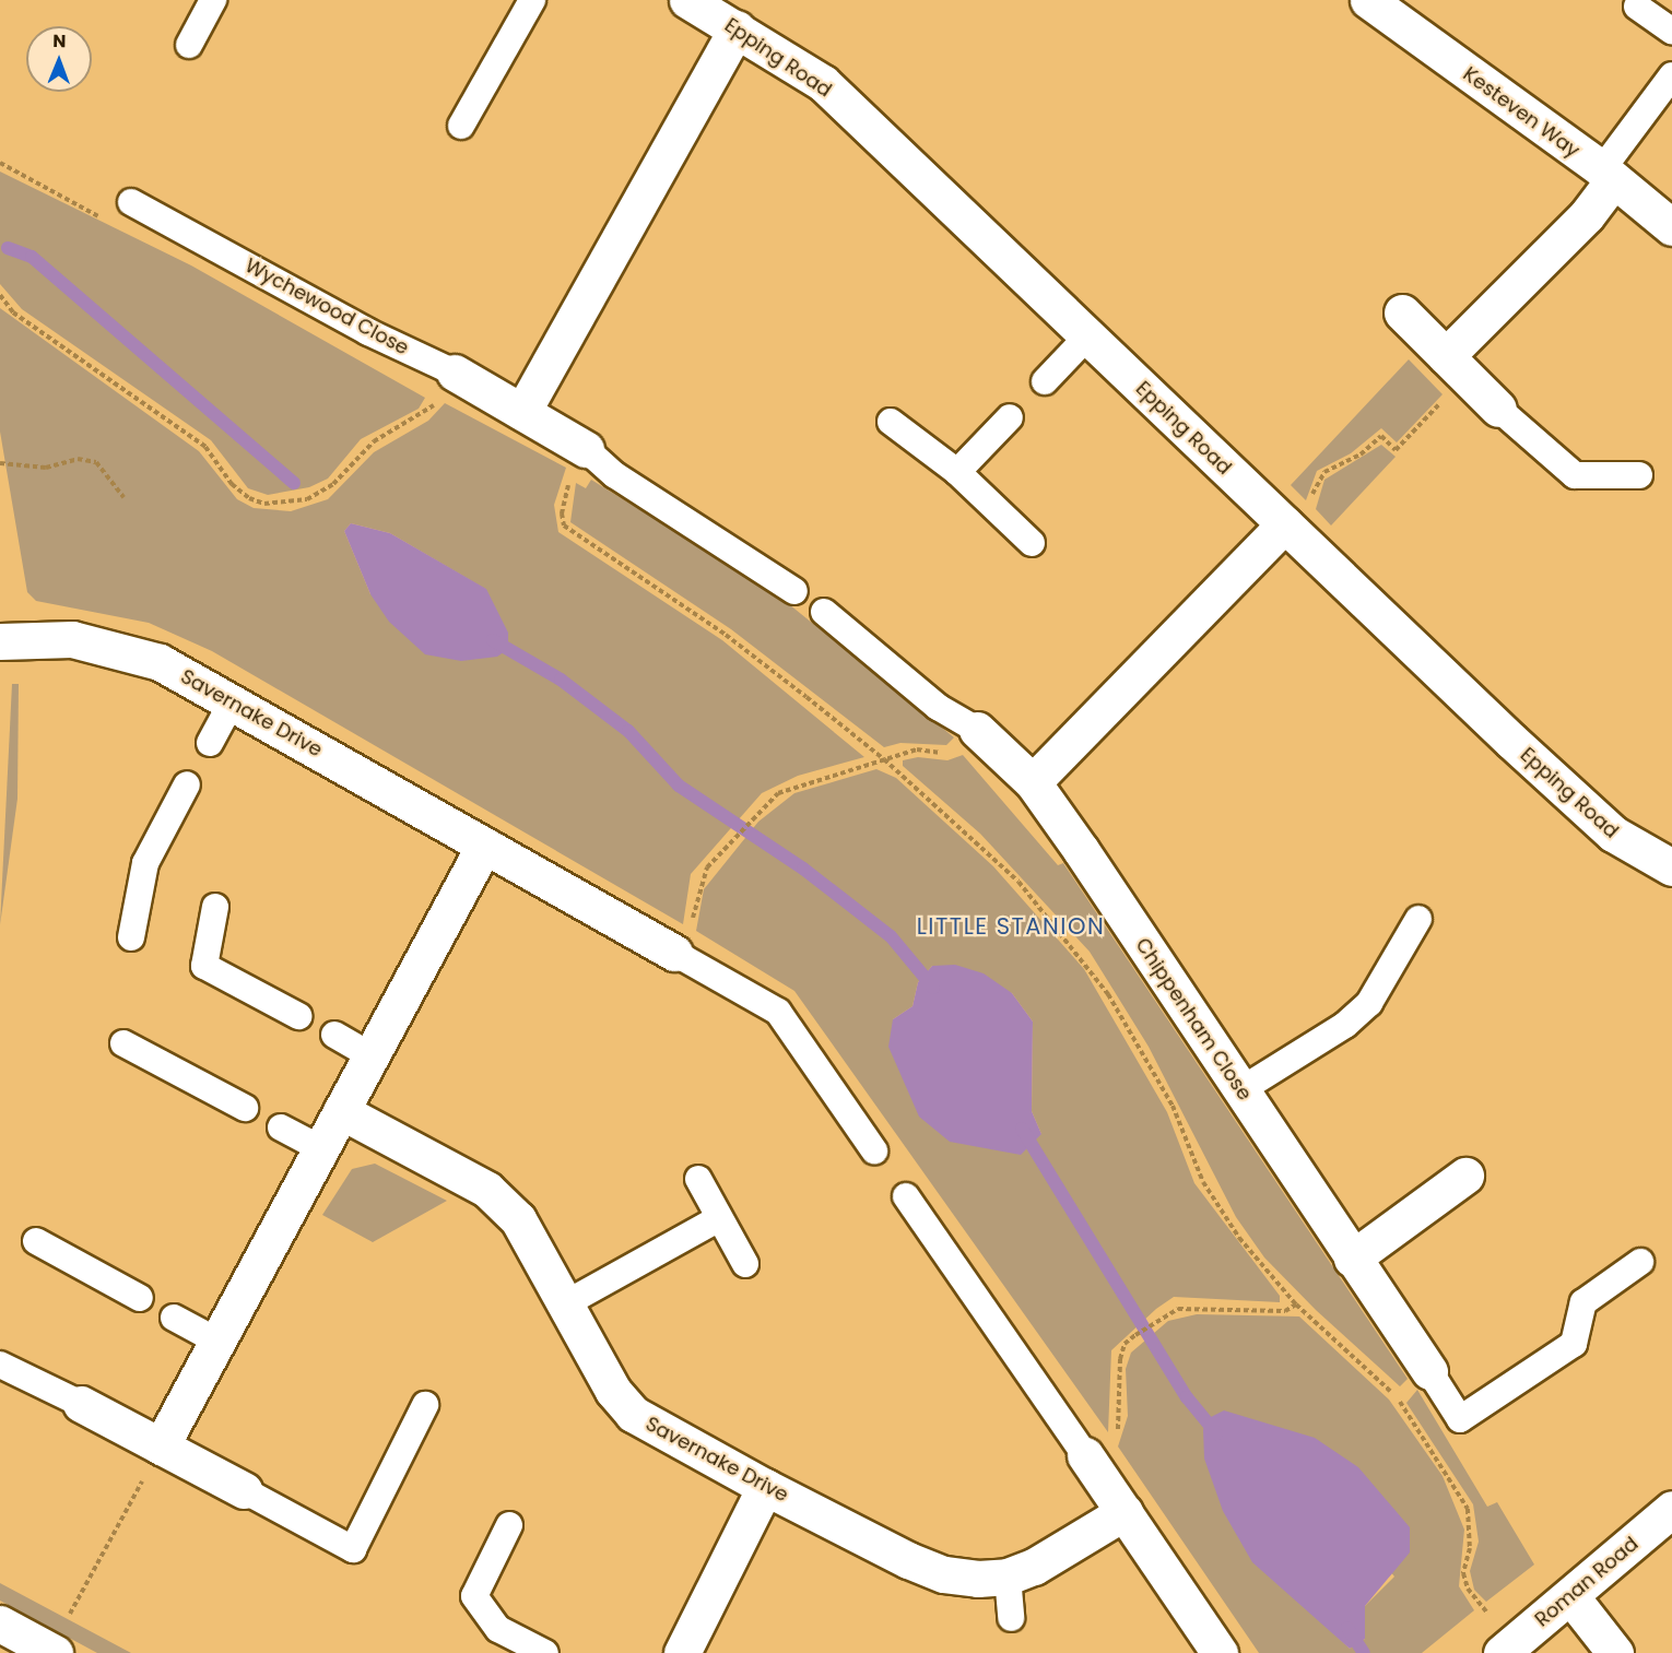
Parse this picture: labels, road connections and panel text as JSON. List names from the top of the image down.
{
  "streets": {
    "street": [
      "Epping Road",
      "Kesteven Way",
      "Wychewood Close",
      "Savernake Drive",
      "Chippenham Close",
      "Roman Road"
    ]
  },
  "districts": ["LITTLE STANION"],
  "north": "top"
}
